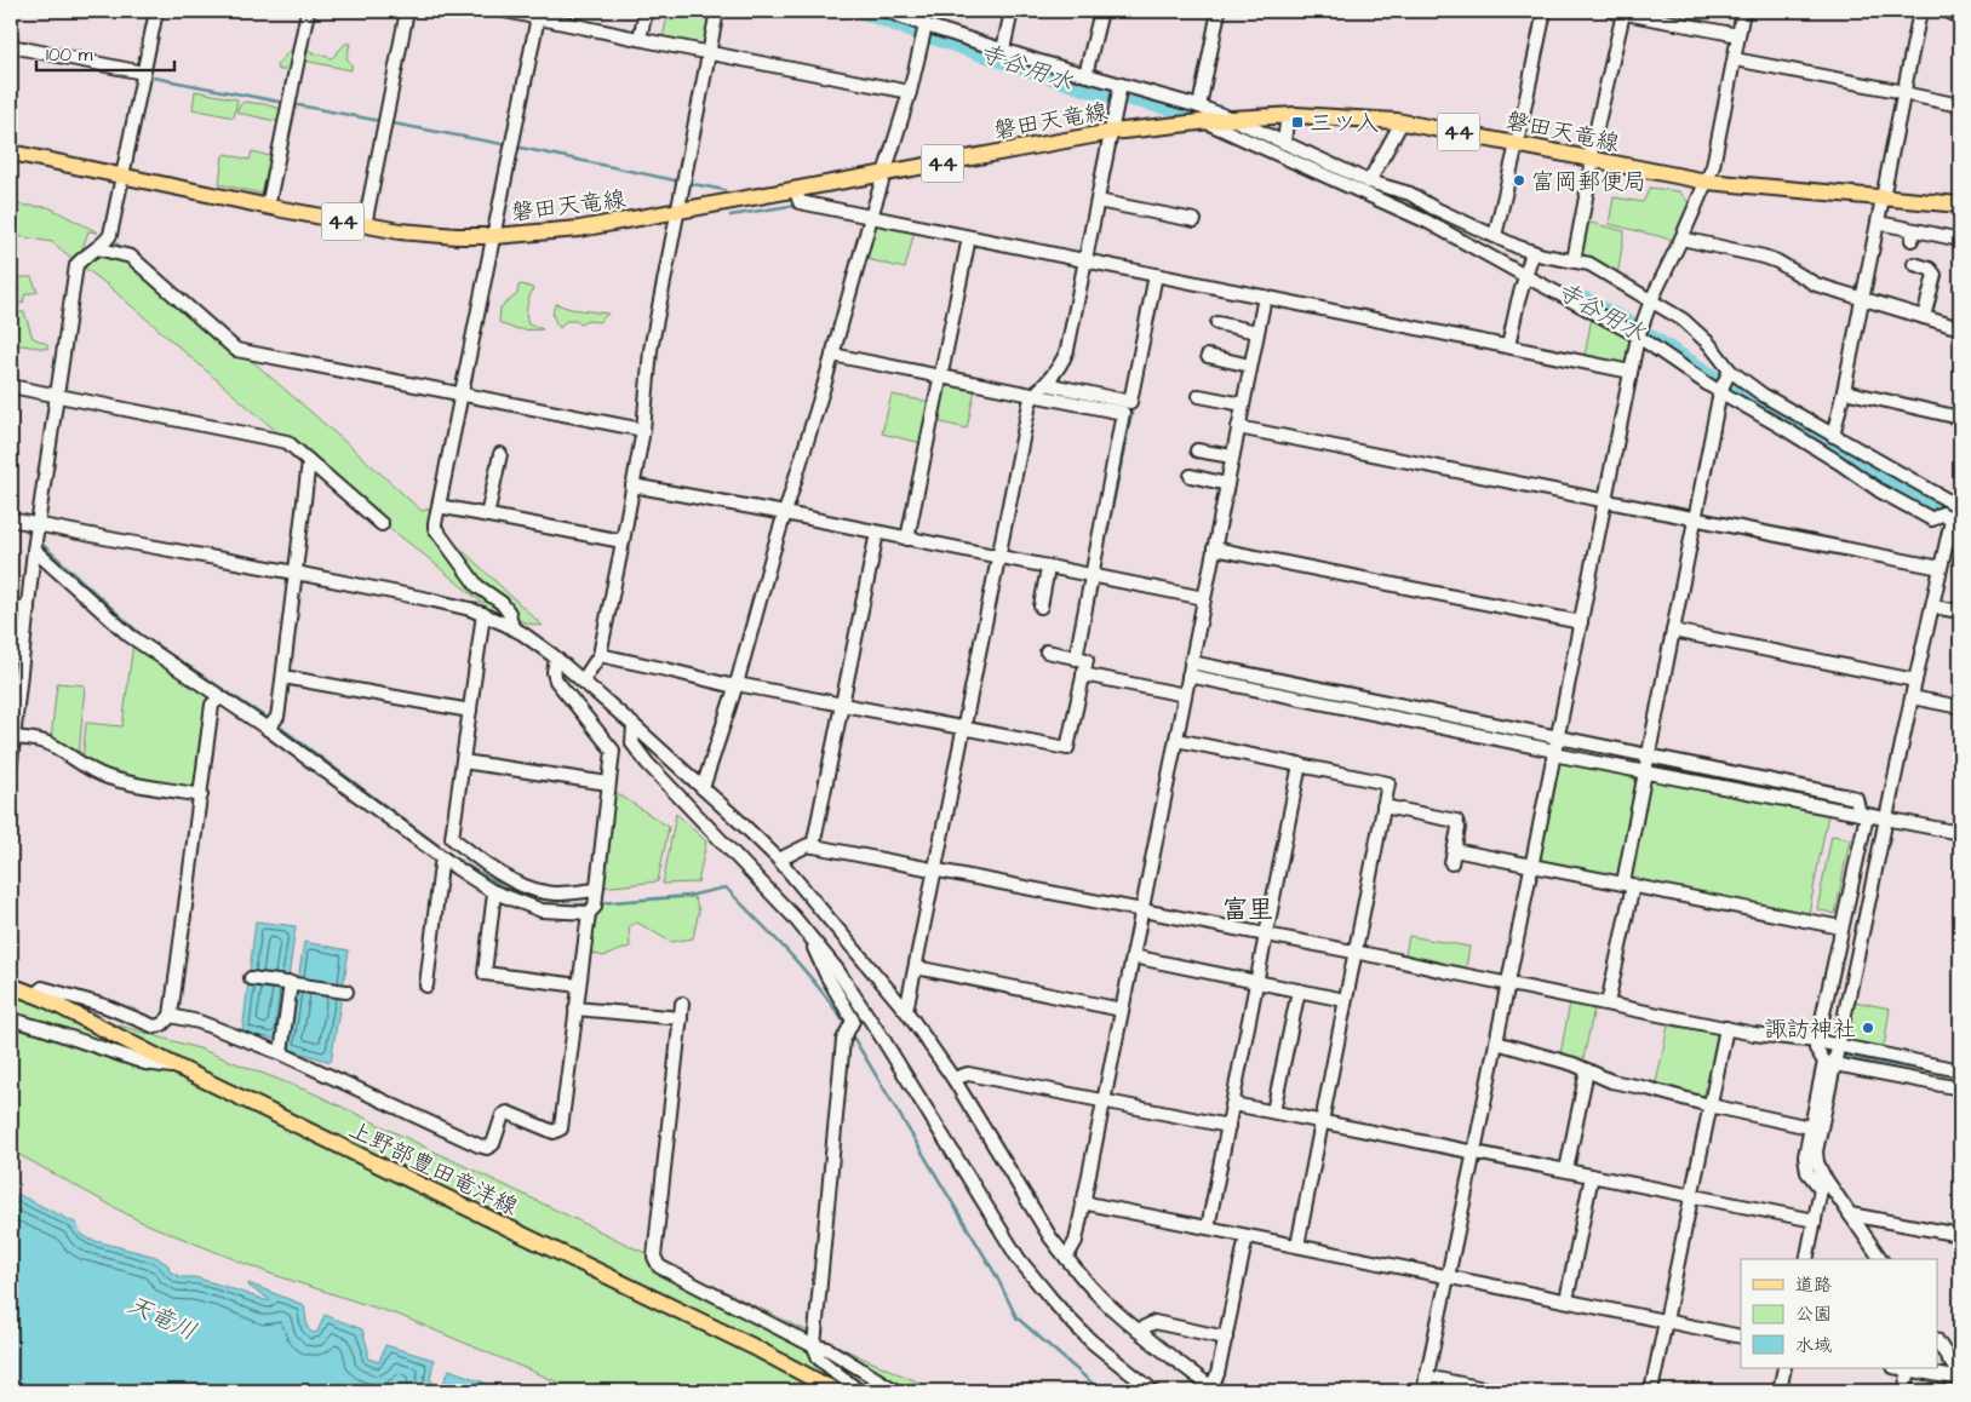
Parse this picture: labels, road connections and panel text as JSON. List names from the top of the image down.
{
  "streets": {
    "main road": ["磐田天竜線", "44", "上野部豊田竜洋線"]
  },
  "districts": ["富里"],
  "water": ["寺谷用水", "天竜川"],
  "places": {
    "transit": ["三ツ入"],
    "other": ["富岡郵便局", "諏訪神社"]
  },
  "legend": ["道路", "公園", "水域"],
  "scale_bar": "100 m"
}
